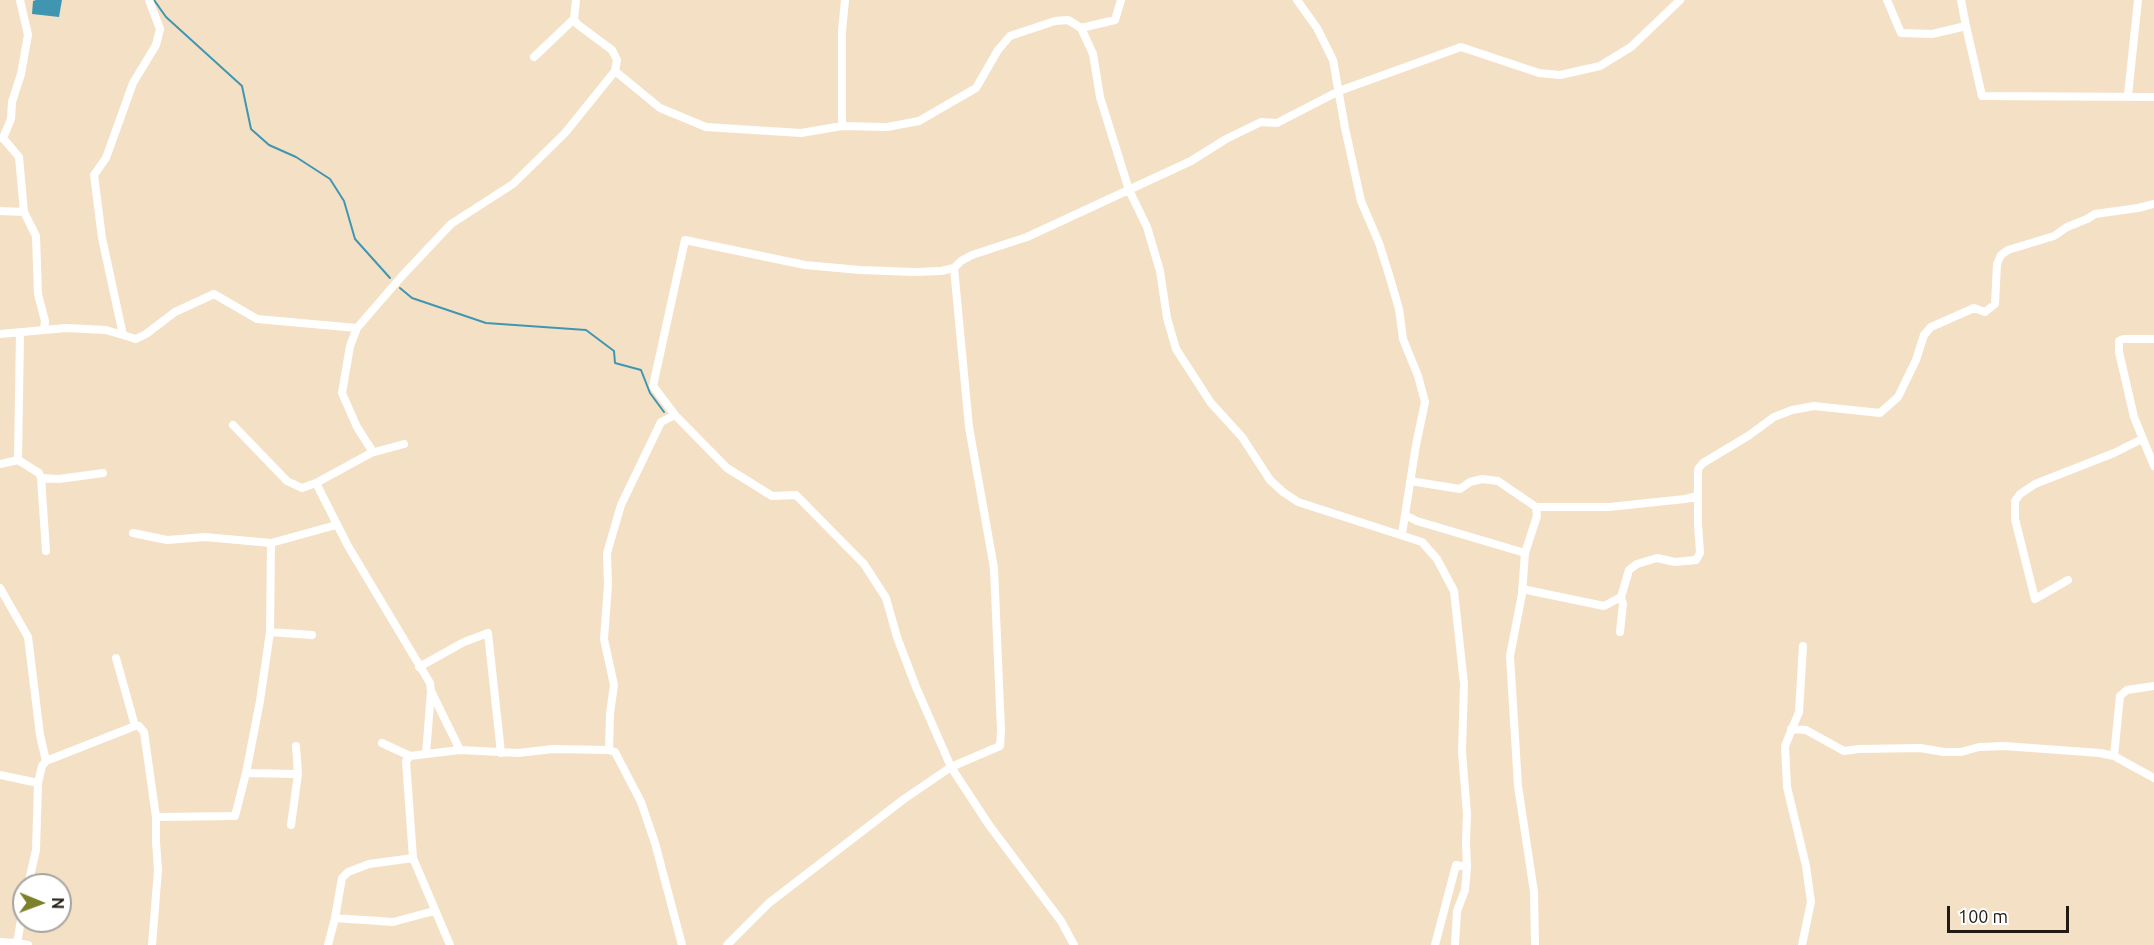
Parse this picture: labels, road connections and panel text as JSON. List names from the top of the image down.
{
  "scale_bar": "100 m",
  "north": "right"
}
